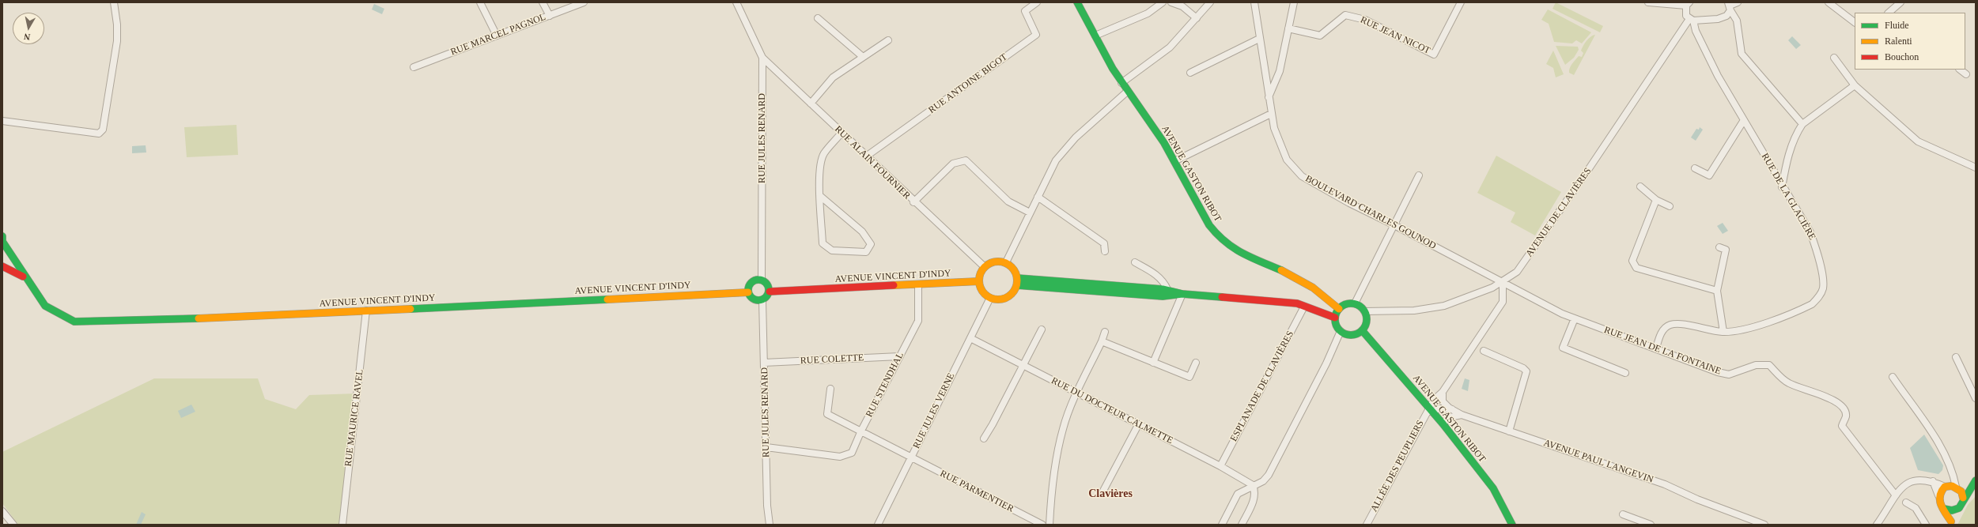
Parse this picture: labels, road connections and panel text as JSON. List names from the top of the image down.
{
  "streets": {
    "street": [
      "RUE MARCEL PAGNOL",
      "RUE JEAN NICOT",
      "RUE ANTOINE BIGOT",
      "RUE JULES RENARD",
      "RUE ALAIN FOURNIER",
      "AVENUE GASTON RIBOT",
      "RUE DE LA GLACIÈRE",
      "BOULEVARD CHARLES GOUNOD",
      "AVENUE DE CLAVIÈRES",
      "AVENUE VINCENT D'INDY",
      "RUE JEAN DE LA FONTAINE",
      "RUE COLETTE",
      "RUE STENDHAL",
      "ESPLANADE DE CLAVIÈRES",
      "RUE JULES VERNE",
      "RUE DU DOCTEUR CALMETTE",
      "RUE MAURICE RAVEL",
      "AVENUE PAUL LANGEVIN",
      "ALLÉE DES PEUPLIERS",
      "RUE PARMENTIER"
    ]
  },
  "crossings": [
    ["RUE ANTOINE BIGOT", "RUE ALAIN FOURNIER"],
    ["RUE JULES RENARD", "RUE ALAIN FOURNIER"],
    ["RUE JULES RENARD", "AVENUE VINCENT D'INDY"],
    ["RUE JULES RENARD", "RUE COLETTE"],
    ["RUE JULES RENARD", "RUE STENDHAL"],
    ["RUE ALAIN FOURNIER", "AVENUE VINCENT D'INDY"],
    ["RUE ALAIN FOURNIER", "RUE JULES VERNE"],
    ["AVENUE GASTON RIBOT", "AVENUE DE CLAVIÈRES"],
    ["AVENUE GASTON RIBOT", "ALLÉE DES PEUPLIERS"],
    ["RUE DE LA GLACIÈRE", "AVENUE DE CLAVIÈRES"],
    ["RUE DE LA GLACIÈRE", "RUE JEAN DE LA FONTAINE"],
    ["BOULEVARD CHARLES GOUNOD", "AVENUE DE CLAVIÈRES"],
    ["BOULEVARD CHARLES GOUNOD", "RUE JEAN DE LA FONTAINE"],
    ["BOULEVARD CHARLES GOUNOD", "ALLÉE DES PEUPLIERS"],
    ["AVENUE DE CLAVIÈRES", "RUE JEAN DE LA FONTAINE"],
    ["AVENUE DE CLAVIÈRES", "ALLÉE DES PEUPLIERS"],
    ["AVENUE VINCENT D'INDY", "RUE STENDHAL"],
    ["AVENUE VINCENT D'INDY", "RUE JULES VERNE"],
    ["AVENUE VINCENT D'INDY", "RUE MAURICE RAVEL"],
    ["RUE JEAN DE LA FONTAINE", "ALLÉE DES PEUPLIERS"],
    ["RUE COLETTE", "RUE STENDHAL"],
    ["ESPLANADE DE CLAVIÈRES", "RUE DU DOCTEUR CALMETTE"],
    ["RUE JULES VERNE", "RUE DU DOCTEUR CALMETTE"],
    ["RUE JULES VERNE", "RUE PARMENTIER"],
    ["AVENUE PAUL LANGEVIN", "ALLÉE DES PEUPLIERS"]
  ],
  "districts": ["Clavières"],
  "legend": ["Fluide", "Ralenti", "Bouchon"],
  "north": "bottom"
}
